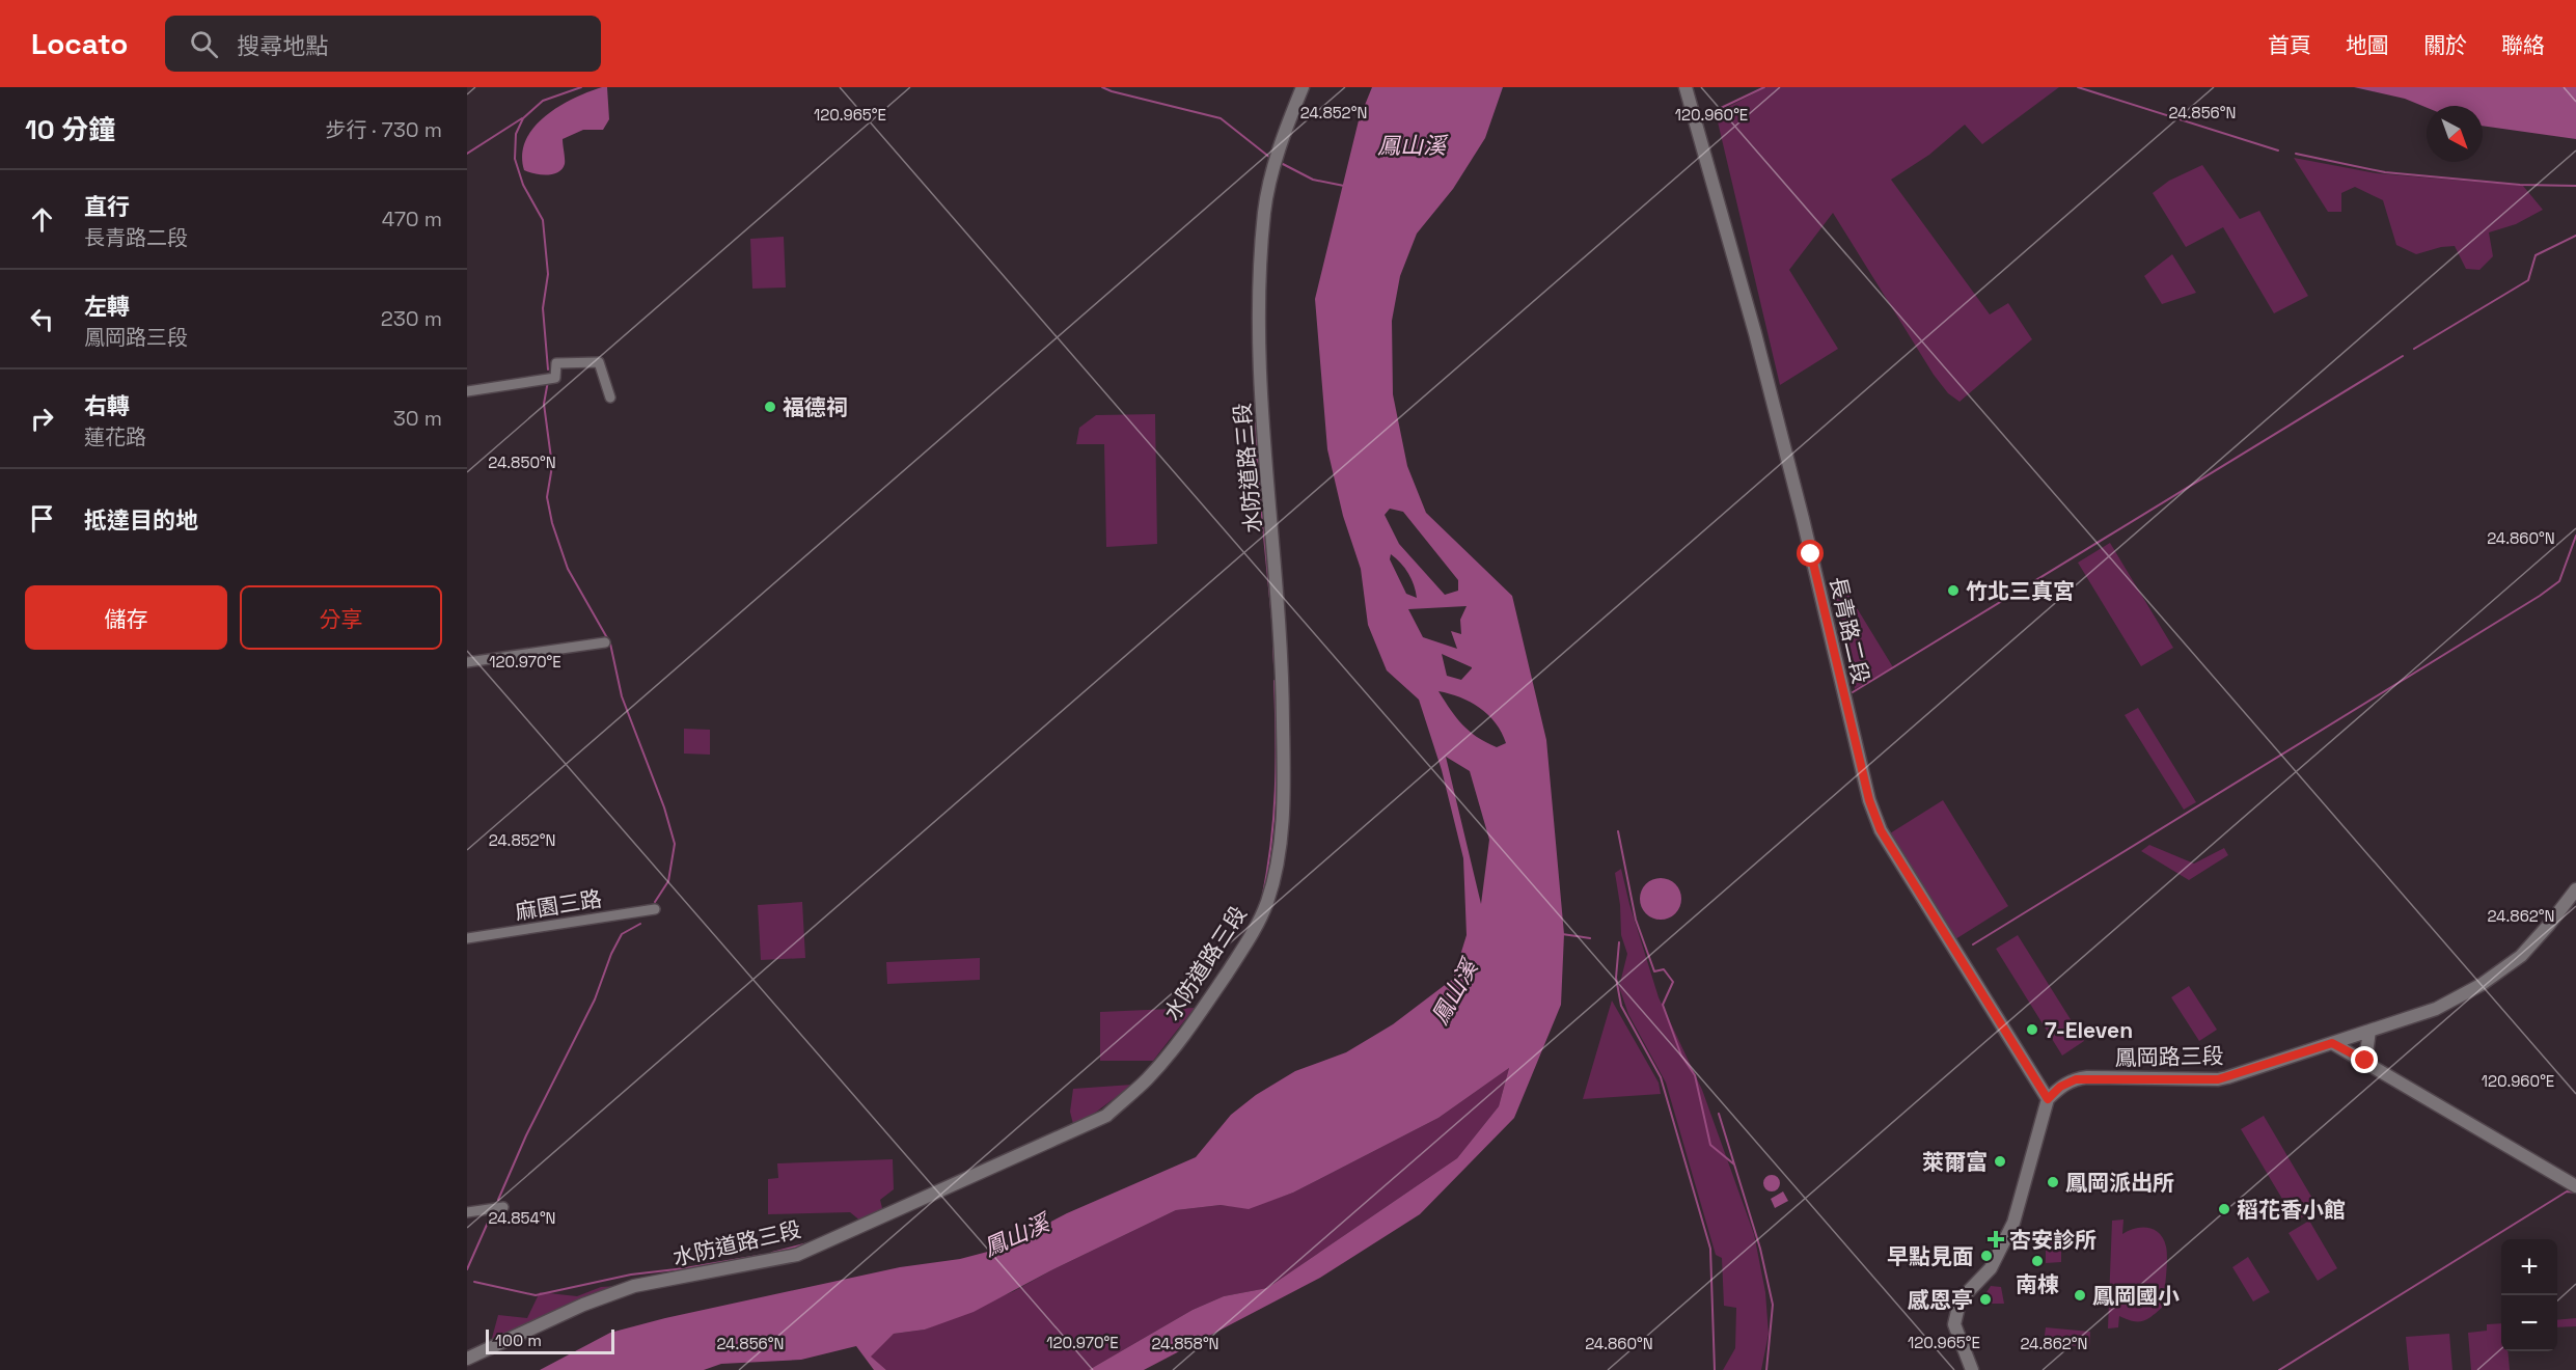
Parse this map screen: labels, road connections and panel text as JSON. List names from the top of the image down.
{
  "streets": {
    "street": [
      "水防道路三段",
      "長青路二段",
      "麻園三路",
      "鳳岡路三段"
    ]
  },
  "crossings": [
    ["長青路二段", "鳳岡路三段"]
  ],
  "water": ["鳳山溪"],
  "places": {
    "other": [
      "福德祠",
      "竹北三真宮",
      "7-Eleven",
      "萊爾富",
      "鳳岡派出所",
      "稻花香小館",
      "早點見面",
      "南棟",
      "鳳岡國小",
      "感恩亭"
    ],
    "health": ["杏安診所"]
  },
  "scale_bar": "100 m",
  "north": "bottom right",
  "page": {
    "header": "Locato",
    "search": "搜尋地點",
    "nav": [
      "首頁",
      "地圖",
      "關於",
      "聯絡"
    ],
    "heading": ["10 分鐘", "步行 · 730 m"],
    "list": [
      ["直行", "長青路二段", "470 m"],
      ["左轉", "鳳岡路三段", "230 m"],
      ["右轉", "蓮花路", "30 m"],
      "抵達目的地"
    ],
    "buttons": ["儲存", "分享"],
    "map_buttons": ["+", "−"],
    "scale": "100 m"
  },
  "coordinates": [
    "24.852°N",
    "24.856°N",
    "120.965°E",
    "120.960°E",
    "24.850°N",
    "24.860°N",
    "120.970°E",
    "24.862°N",
    "24.854°N",
    "24.858°N"
  ]
}
